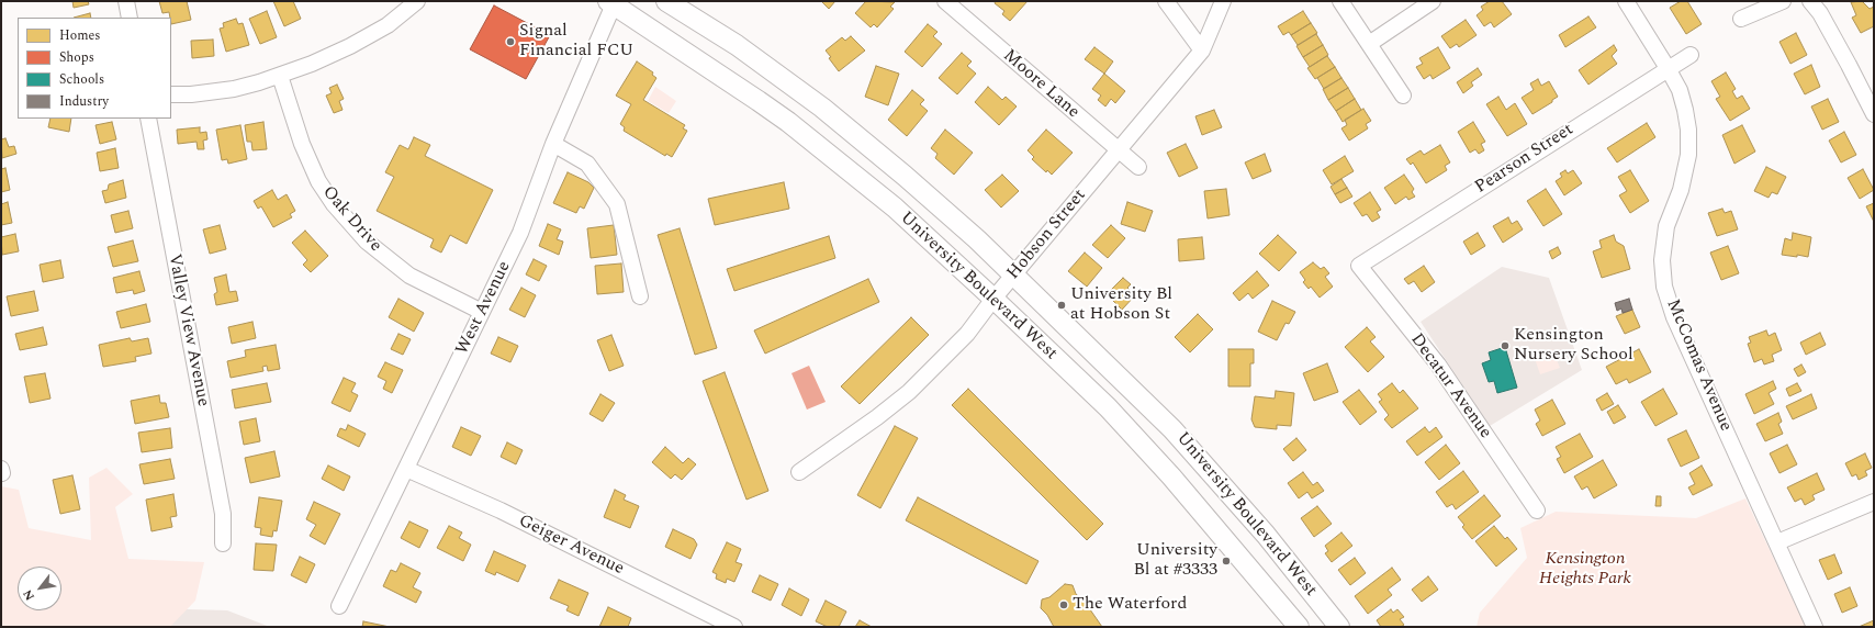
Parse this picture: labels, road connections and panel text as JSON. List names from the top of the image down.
{
  "streets": {
    "main road": ["University Boulevard West"],
    "street": [
      "Moore Lane",
      "Pearson Street",
      "Oak Drive",
      "Hobson Street",
      "West Avenue",
      "Valley View Avenue",
      "McComas Avenue",
      "Decatur Avenue",
      "Geiger Avenue"
    ]
  },
  "crossings": [
    ["Moore Lane", "Hobson Street"],
    ["Pearson Street", "McComas Avenue"],
    ["Pearson Street", "Decatur Avenue"],
    ["Oak Drive", "West Avenue"],
    ["Hobson Street", "University Boulevard West"],
    ["University Boulevard West", "West Avenue"],
    ["West Avenue", "Geiger Avenue"]
  ],
  "parks": ["Kensington Heights Park"],
  "places": [
    "Signal Financial FCU",
    "University Bl at Hobson St",
    "Kensington Nursery School",
    "University Bl at #3333",
    "The Waterford"
  ],
  "legend": [
    "Homes",
    "Shops",
    "Schools",
    "Industry"
  ],
  "north": "bottom left"
}
